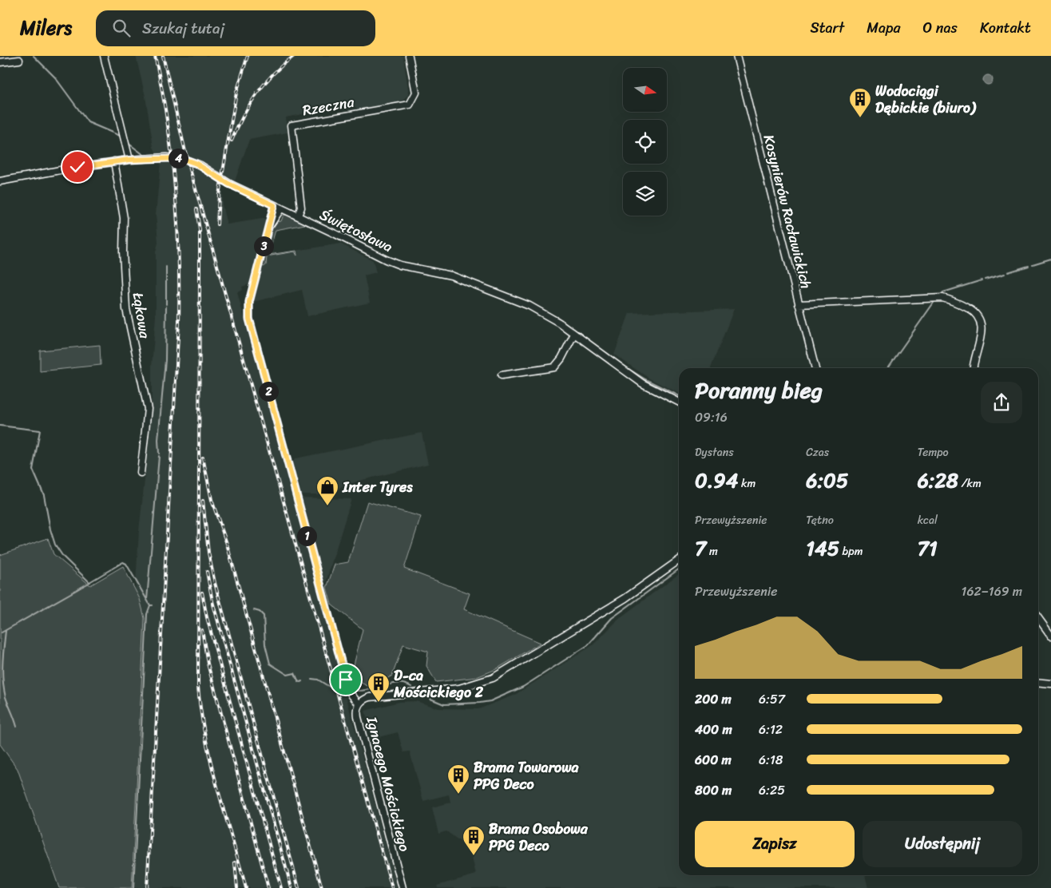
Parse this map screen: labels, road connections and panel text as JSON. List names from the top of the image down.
{
  "streets": {
    "street": [
      "Rzeczna",
      "Kosynierów Racławickich",
      "Świętosława",
      "Łąkowa",
      "Ignacego Mościckiego"
    ]
  },
  "crossings": [
    ["Rzeczna", "Świętosława"],
    ["Świętosława", "Łąkowa"],
    ["Świętosława", "Ignacego Mościckiego"]
  ],
  "places": {
    "building": [
      "Wodociągi Dębickie (biuro)",
      "D-ca Mościckiego 2",
      "Brama Towarowa PPG Deco",
      "Brama Osobowa PPG Deco"
    ],
    "shop": ["Inter Tyres"]
  },
  "north": "right",
  "page": {
    "header": "Milers",
    "search": "Szukaj tutaj",
    "nav": [
      "Start",
      "Mapa",
      "O nas",
      "Kontakt"
    ],
    "pins": [
      "4",
      "3",
      "2",
      "1"
    ],
    "heading": ["Poranny bieg", "09:16"],
    "stats": [
      ["Dystans", "0.94 km"],
      ["Czas", "6:05"],
      ["Tempo", "6:28 /km"],
      ["Przewyższenie", "7 m"],
      ["Tętno", "145 bpm"],
      ["kcal", "71"]
    ],
    "chart": ["Przewyższenie", "162–169 m"],
    "list": [
      {
        "name": "200 m",
        "note": "6:57"
      },
      {
        "name": "400 m",
        "note": "6:12"
      },
      {
        "name": "600 m",
        "note": "6:18"
      },
      {
        "name": "800 m",
        "note": "6:25"
      }
    ],
    "buttons": ["Zapisz", "Udostępnij"]
  }
}
